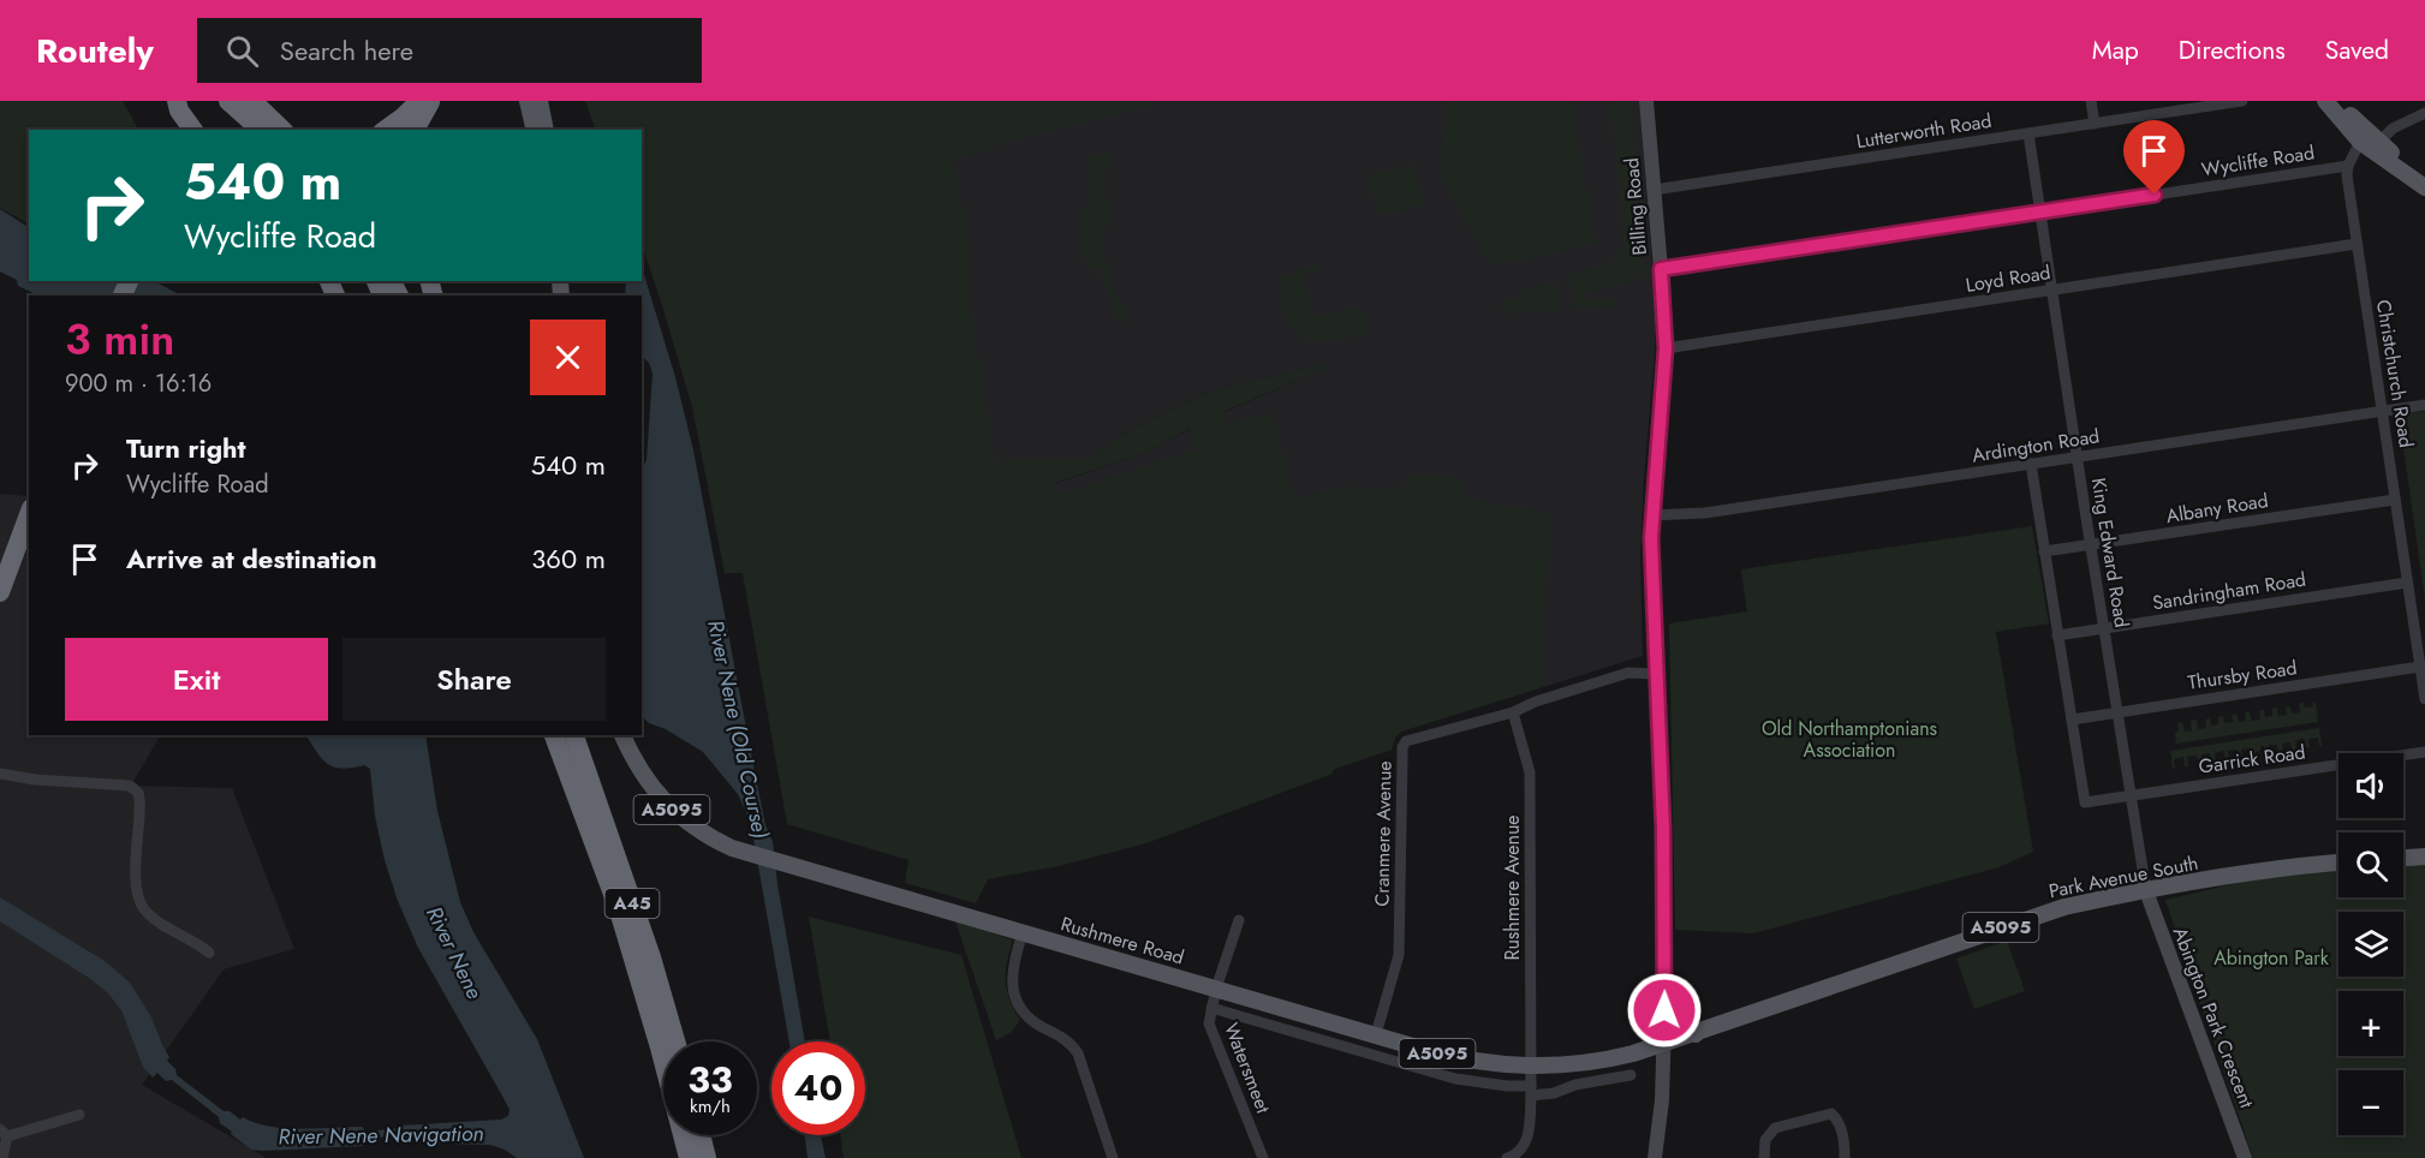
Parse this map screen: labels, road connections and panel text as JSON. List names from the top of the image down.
{
  "streets": {
    "highway": ["A45"],
    "main road": ["A5095", "Park Avenue South", "Rushmere Road"],
    "street": [
      "Lutterworth Road",
      "Wycliffe Road",
      "Billing Road",
      "Loyd Road",
      "Christchurch Road",
      "Ardington Road",
      "Albany Road",
      "King Edward Road",
      "Sandringham Road",
      "Thursby Road",
      "Garrick Road",
      "Cranmere Avenue",
      "Rushmere Avenue",
      "Abington Park Crescent",
      "Watersmeet"
    ]
  },
  "crossings": [
    ["Lutterworth Road", "Billing Road"],
    ["Lutterworth Road", "King Edward Road"],
    ["Wycliffe Road", "Billing Road"],
    ["Wycliffe Road", "Christchurch Road"],
    ["Wycliffe Road", "King Edward Road"],
    ["Billing Road", "Loyd Road"],
    ["Billing Road", "Ardington Road"],
    ["Billing Road", "Cranmere Avenue"],
    ["Billing Road", "Park Avenue South"],
    ["Billing Road", "Rushmere Road"],
    ["Loyd Road", "Christchurch Road"],
    ["Loyd Road", "King Edward Road"],
    ["Christchurch Road", "Ardington Road"],
    ["Christchurch Road", "Albany Road"],
    ["Christchurch Road", "Sandringham Road"],
    ["Christchurch Road", "Thursby Road"],
    ["Ardington Road", "King Edward Road"],
    ["Albany Road", "King Edward Road"],
    ["King Edward Road", "Sandringham Road"],
    ["King Edward Road", "Thursby Road"],
    ["King Edward Road", "Garrick Road"],
    ["King Edward Road", "Park Avenue South"],
    ["King Edward Road", "Abington Park Crescent"],
    ["Thursby Road", "Garrick Road"],
    ["Cranmere Avenue", "Rushmere Avenue"],
    ["Cranmere Avenue", "Rushmere Road"],
    ["Park Avenue South", "Rushmere Road"],
    ["Park Avenue South", "Abington Park Crescent"],
    ["Rushmere Avenue", "Rushmere Road"],
    ["Rushmere Road", "Watersmeet"]
  ],
  "water": ["River Nene (Old Course)", "River Nene", "River Nene Navigation"],
  "parks": ["Old Northamptonians Association", "Abington Park"],
  "page": {
    "header": "Routely",
    "search": "Search here",
    "nav": ["Map", "Directions", "Saved"],
    "turn": ["540 m", "Wycliffe Road"],
    "heading": ["3 min", "900 m · 16:16"],
    "list": [
      {
        "name": "Turn right",
        "note": "Wycliffe Road",
        "value": "540 m"
      },
      {
        "name": "Arrive at destination",
        "value": "360 m"
      }
    ],
    "buttons": ["Exit", "Share"],
    "map_buttons": ["+", "−"],
    "speed": "33 km/h",
    "limit": "40"
  }
}
